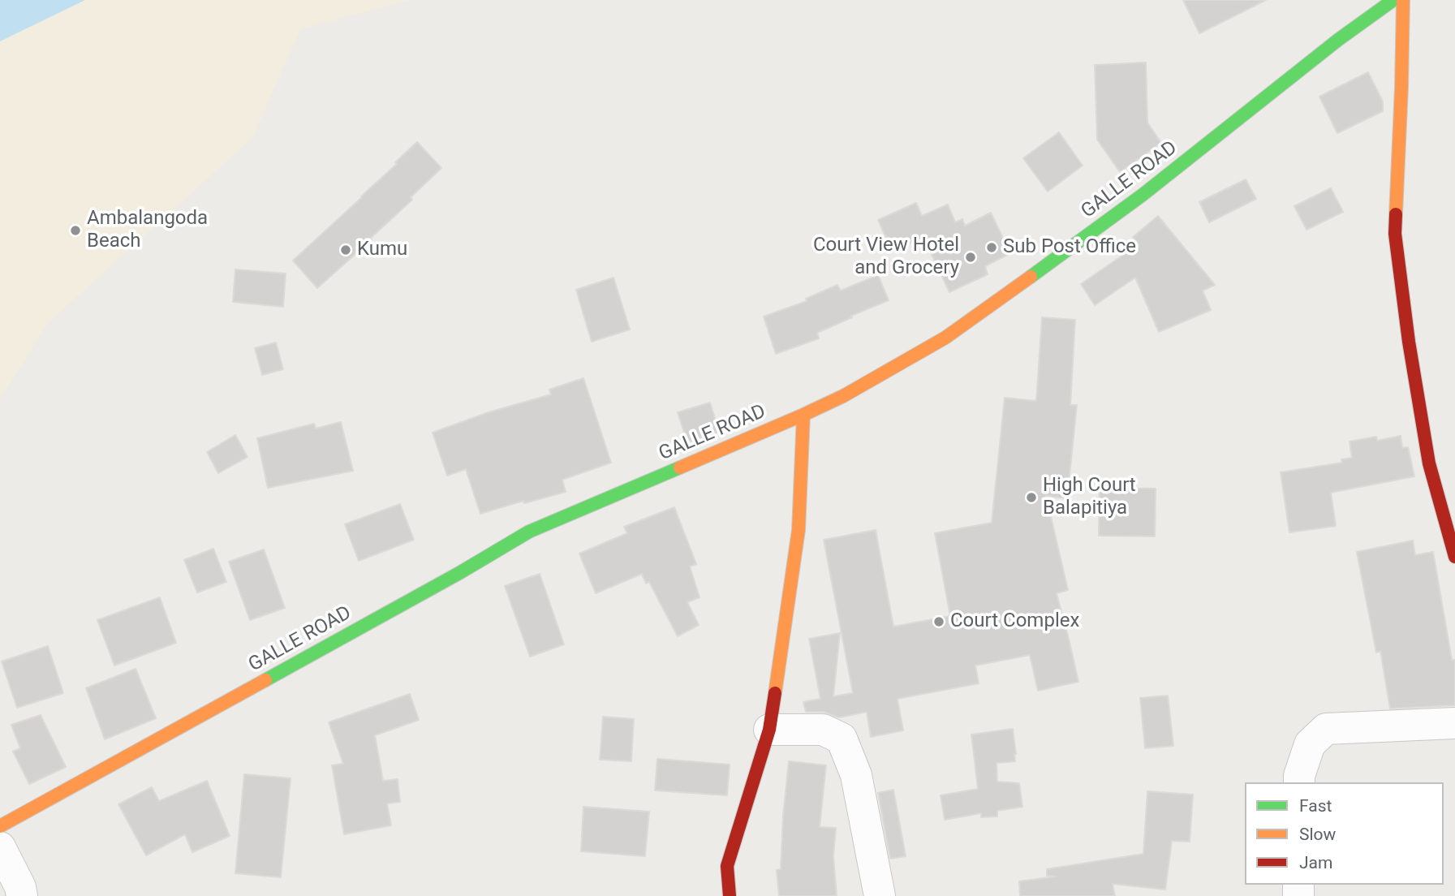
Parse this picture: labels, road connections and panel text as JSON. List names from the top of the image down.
{
  "streets": {
    "main road": ["GALLE ROAD"]
  },
  "places": [
    "Ambalangoda Beach",
    "Sub Post Office",
    "Kumu",
    "Court View Hotel and Grocery",
    "High Court Balapitiya",
    "Court Complex"
  ],
  "legend": ["Fast", "Slow", "Jam"]
}
